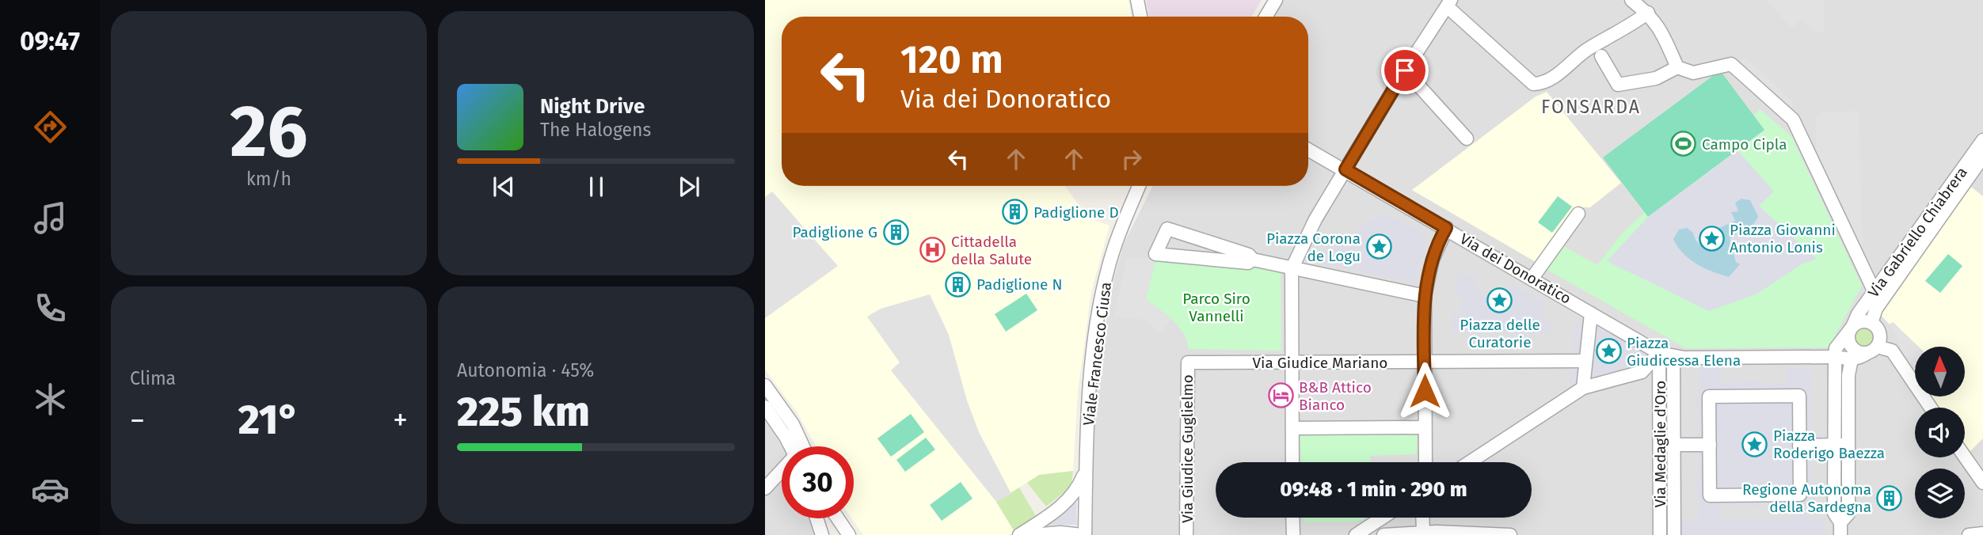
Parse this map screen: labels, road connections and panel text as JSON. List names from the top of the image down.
{
  "streets": {
    "street": [
      "Via Gabriello Chiabrera",
      "Via dei Donoratico",
      "Viale Francesco Ciusa",
      "Via Giudice Mariano",
      "Via Medaglie d'Oro",
      "Via Giudice Guglielmo"
    ]
  },
  "crossings": [
    ["Via Gabriello Chiabrera", "Via dei Donoratico"],
    ["Via dei Donoratico", "Via Medaglie d'Oro"],
    ["Via Giudice Mariano", "Via Giudice Guglielmo"]
  ],
  "districts": ["FONSARDA"],
  "parks": ["Parco Siro Vannelli"],
  "places": {
    "sports": ["Campo Cipla"],
    "building": [
      "Padiglione D",
      "Padiglione G",
      "Padiglione N",
      "Regione Autonoma della Sardegna"
    ],
    "place": [
      "Piazza Giovanni Antonio Lonis",
      "Piazza Corona de Logu",
      "Piazza delle Curatorie",
      "Piazza Giudicessa Elena",
      "Piazza Roderigo Baezza"
    ],
    "hospital": ["Cittadella della Salute"],
    "hotel": ["B&B Attico Bianco"]
  },
  "north": "top",
  "page": {
    "tabs": "09:47",
    "tile": [
      ["26", "km/h"],
      "Clima",
      ["Autonomia · 45%", "225 km"]
    ],
    "turn": ["120 m", "Via dei Donoratico"],
    "song": ["Night Drive", "The Halogens"],
    "heat": ["−", "21°", "+"],
    "limit": "30",
    "trip": "09:48 · 1 min · 290 m"
  }
}
